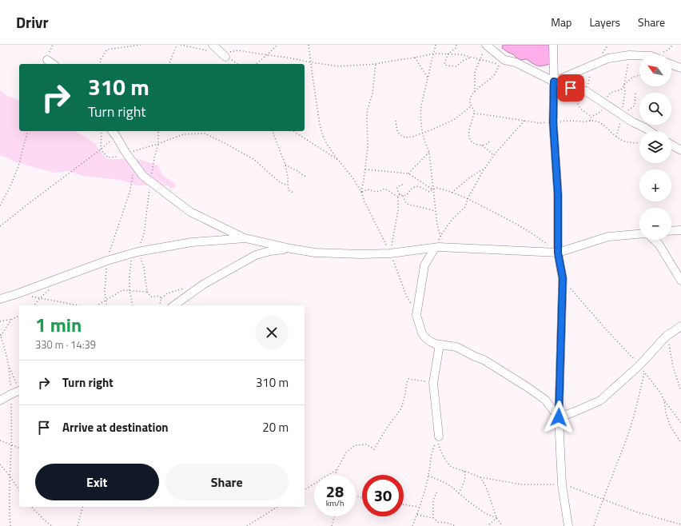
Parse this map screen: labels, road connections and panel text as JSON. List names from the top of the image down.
{
  "north": "top left",
  "page": {
    "header": "Drivr",
    "nav": ["Map", "Layers", "Share"],
    "map_buttons": ["+", "−"],
    "turn": ["310 m", "Turn right"],
    "heading": ["1 min", "330 m · 14:39"],
    "list": [
      {
        "name": "Turn right",
        "value": "310 m"
      },
      {
        "name": "Arrive at destination",
        "value": "20 m"
      }
    ],
    "buttons": ["Exit", "Share"],
    "speed": "28 km/h",
    "limit": "30"
  }
}
